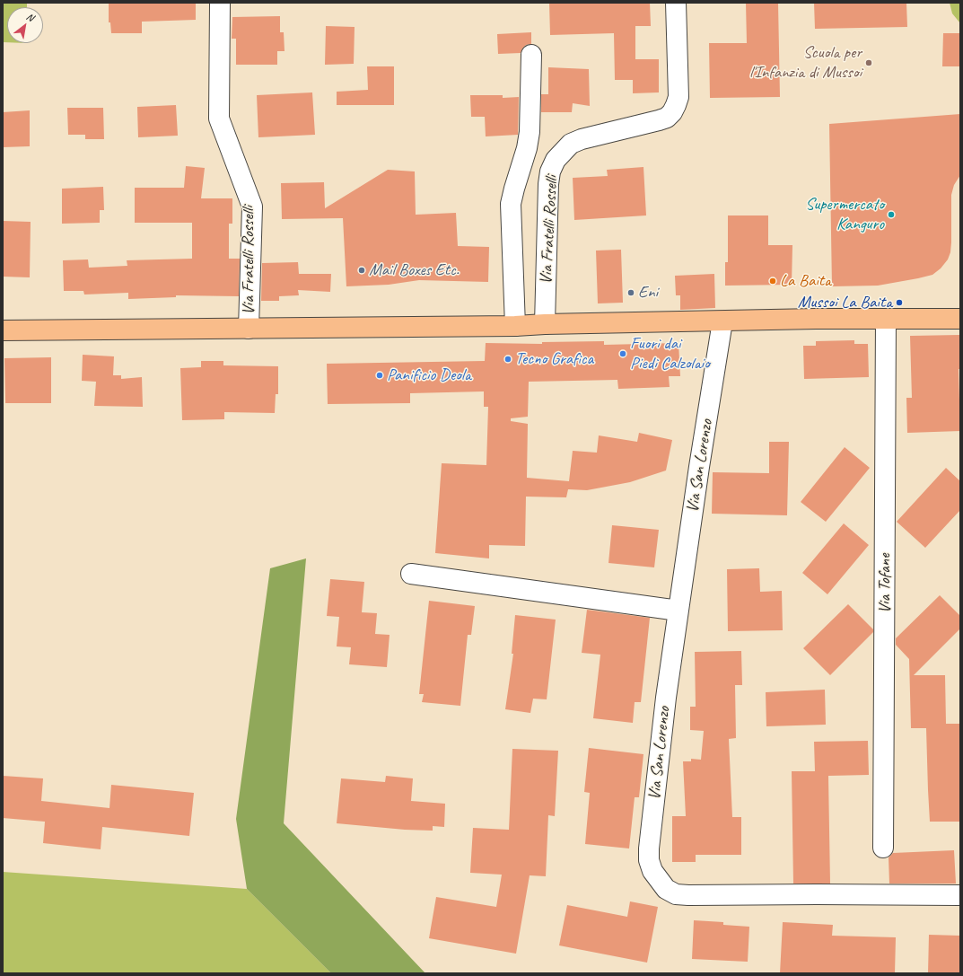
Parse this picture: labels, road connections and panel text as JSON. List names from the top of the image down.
{
  "streets": {
    "main road": ["Via Fratelli Rosselli"],
    "street": ["Via San Lorenzo", "Via Tofane"]
  },
  "crossings": [
    ["Via Fratelli Rosselli", "Via San Lorenzo"],
    ["Via Fratelli Rosselli", "Via Tofane"]
  ],
  "places": [
    "Scuola per l'Infanzia di Mussoi",
    "Supermercato Kanguro",
    "Mail Boxes Etc.",
    "La Baita",
    "Eni",
    "Mussoi La Baita",
    "Fuori dai Piedi Calzolaio",
    "Tecno Grafica",
    "Panificio Deola"
  ],
  "north": "top right"
}
